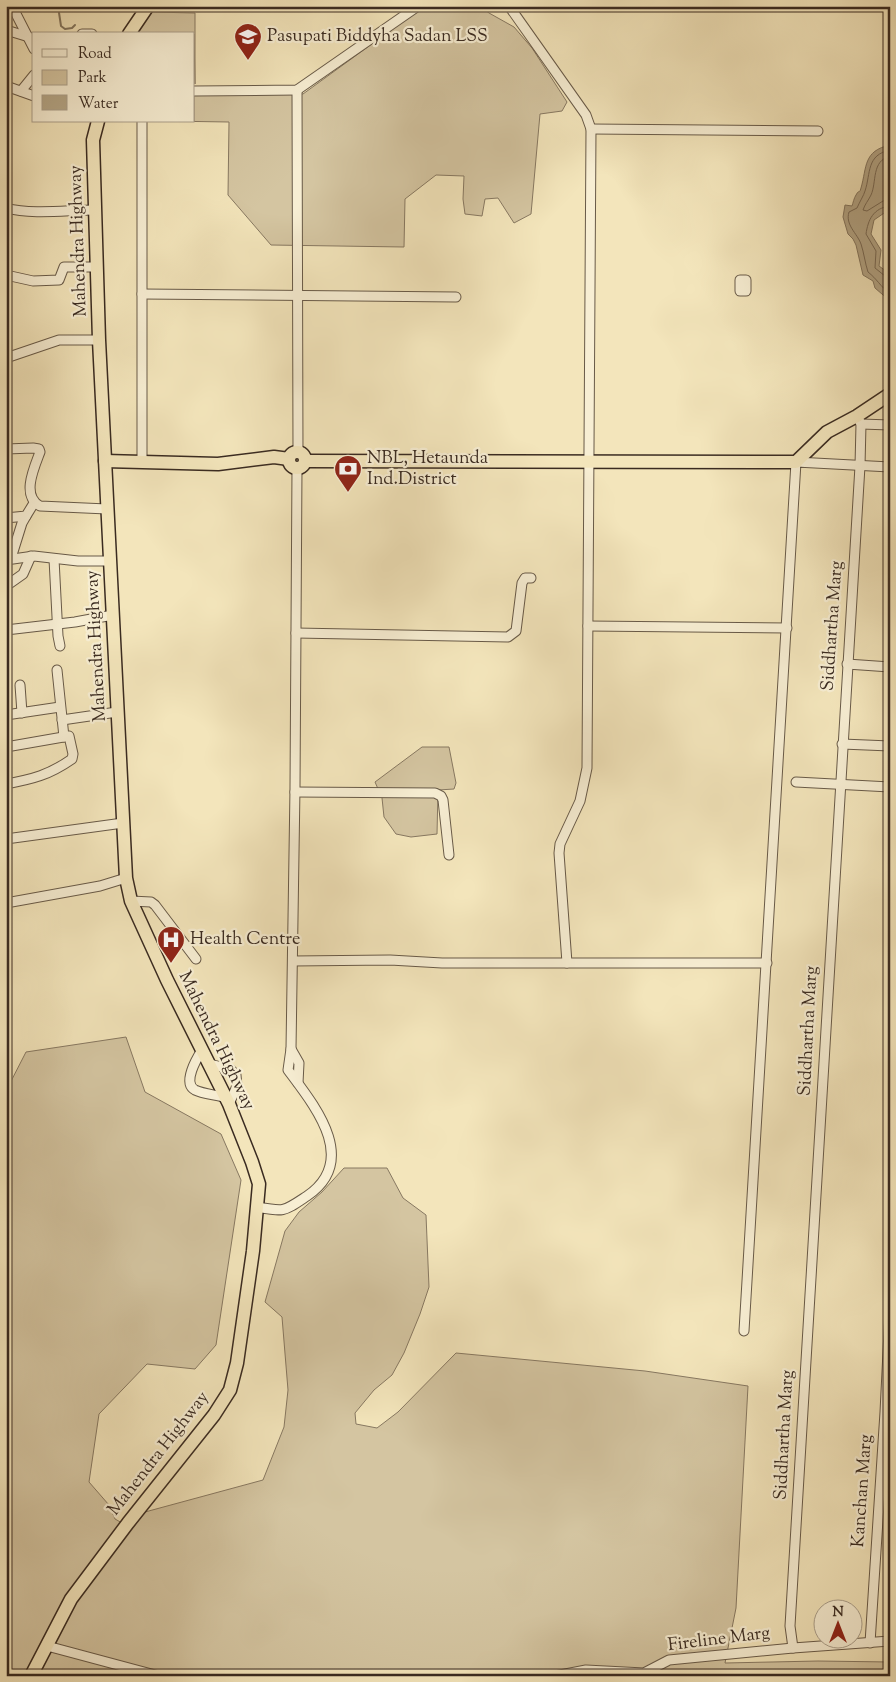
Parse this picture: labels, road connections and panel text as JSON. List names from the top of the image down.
{
  "streets": {
    "highway": ["Mahendra Highway"],
    "street": ["Siddhartha Marg", "Kanchan Marg", "Fireline Marg"]
  },
  "crossings": [
    ["Siddhartha Marg", "Fireline Marg"],
    ["Kanchan Marg", "Fireline Marg"]
  ],
  "places": {
    "school or university": ["Pasupati Biddyha Sadan LSS"],
    "bank": ["NBL, Hetaunda Ind.District"],
    "hospital": ["Health Centre"]
  },
  "legend": ["Road", "Park", "Water"],
  "north": "top"
}
